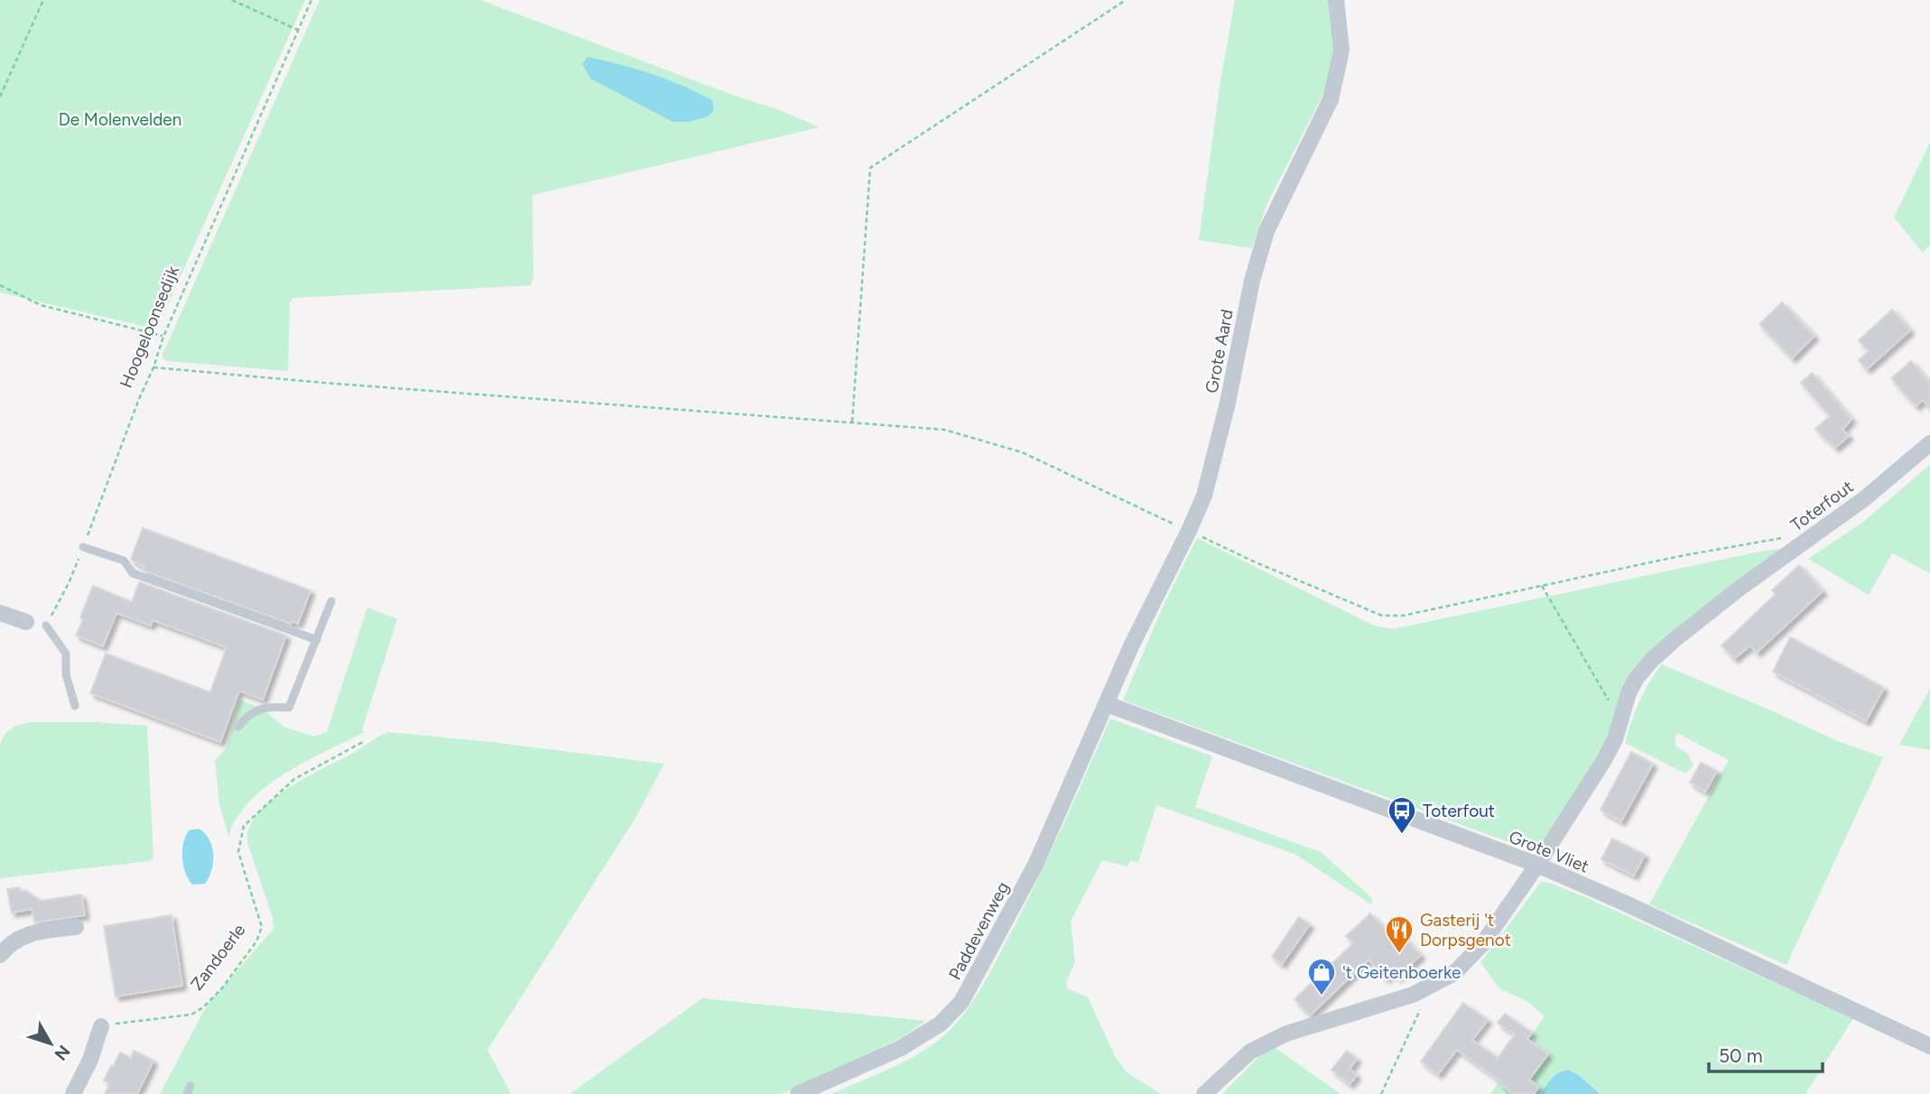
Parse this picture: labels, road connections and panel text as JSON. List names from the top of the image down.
{
  "streets": {
    "street": [
      "Grote Aard",
      "Toterfout",
      "Grote Vliet",
      "Paddevenweg"
    ],
    "path": ["Hoogeloonsedijk", "Zandoerle"]
  },
  "crossings": [
    ["Grote Aard", "Grote Vliet"],
    ["Grote Aard", "Paddevenweg"],
    ["Toterfout", "Grote Vliet"],
    ["Grote Vliet", "Paddevenweg"]
  ],
  "parks": ["De Molenvelden"],
  "places": {
    "bus stop": ["Toterfout"],
    "restaurant": ["Gasterij 't Dorpsgenot"],
    "shop": ["'t Geitenboerke"]
  },
  "scale_bar": "50 m",
  "north": "bottom right"
}
